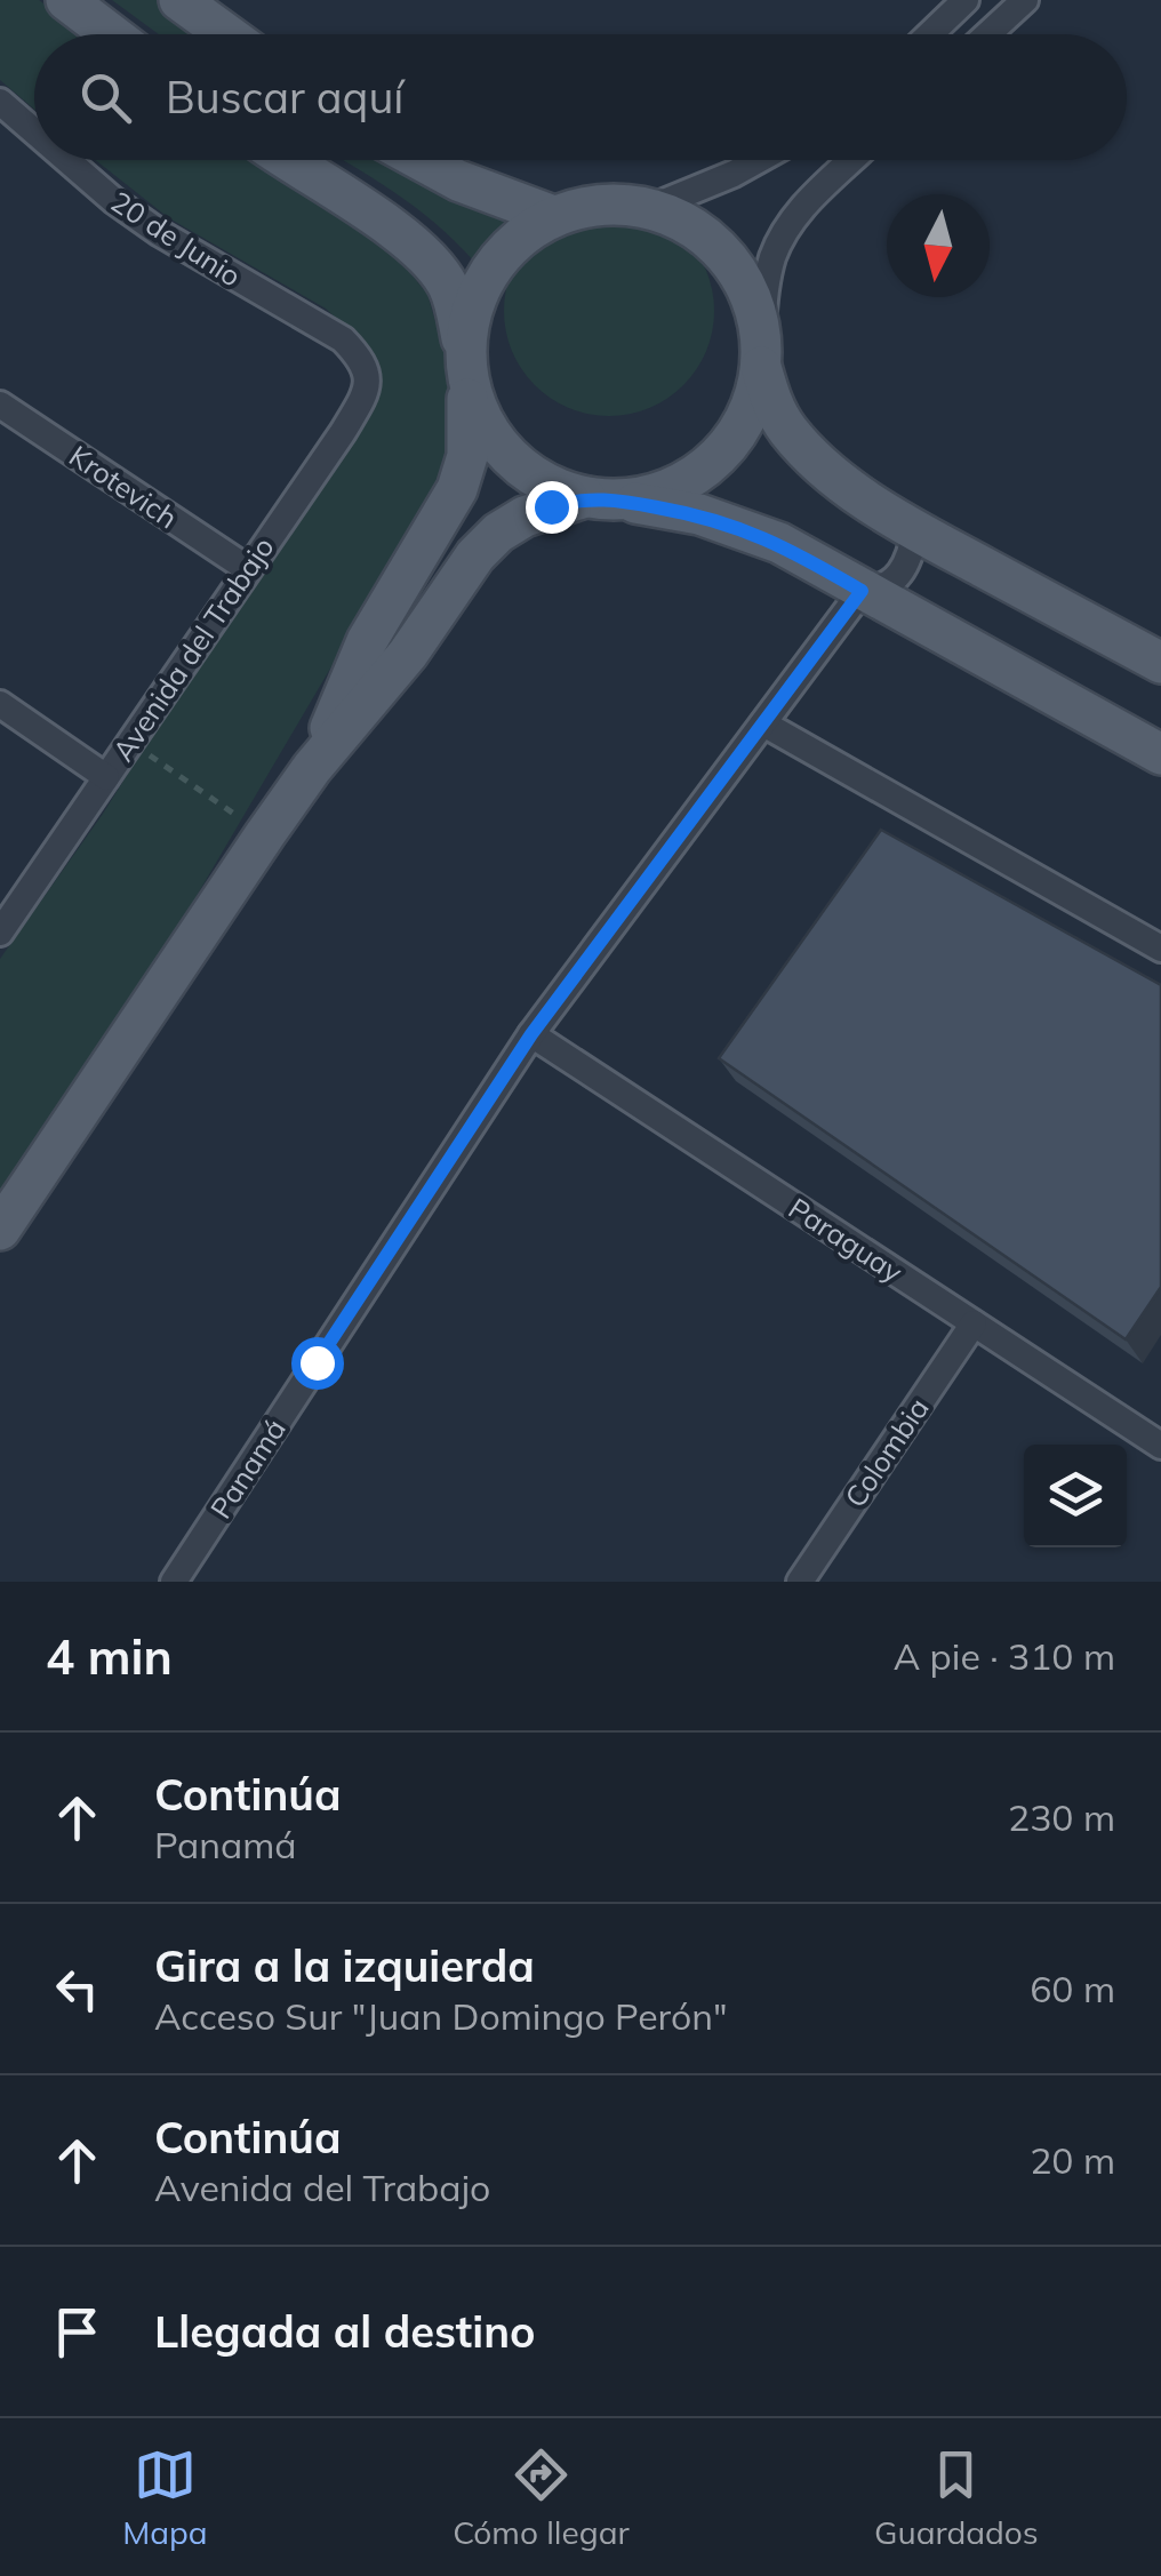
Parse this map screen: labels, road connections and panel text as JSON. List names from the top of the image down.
{
  "streets": {
    "street": [
      "20 de Junio",
      "Krotevich",
      "Avenida del Trabajo",
      "Paraguay",
      "Colombia",
      "Panamá"
    ]
  },
  "crossings": [
    ["20 de Junio", "Avenida del Trabajo"],
    ["Krotevich", "Avenida del Trabajo"],
    ["Paraguay", "Colombia"],
    ["Paraguay", "Panamá"]
  ],
  "north": "bottom",
  "page": {
    "search": "Buscar aquí",
    "heading": ["4 min", "A pie · 310 m"],
    "list": [
      ["Continúa", "Panamá", "230 m"],
      ["Gira a la izquierda", "Acceso Sur \"Juan Domingo Perón\"", "60 m"],
      ["Continúa", "Avenida del Trabajo", "20 m"],
      "Llegada al destino"
    ],
    "nav": ["Mapa", "Cómo llegar", "Guardados"]
  }
}
